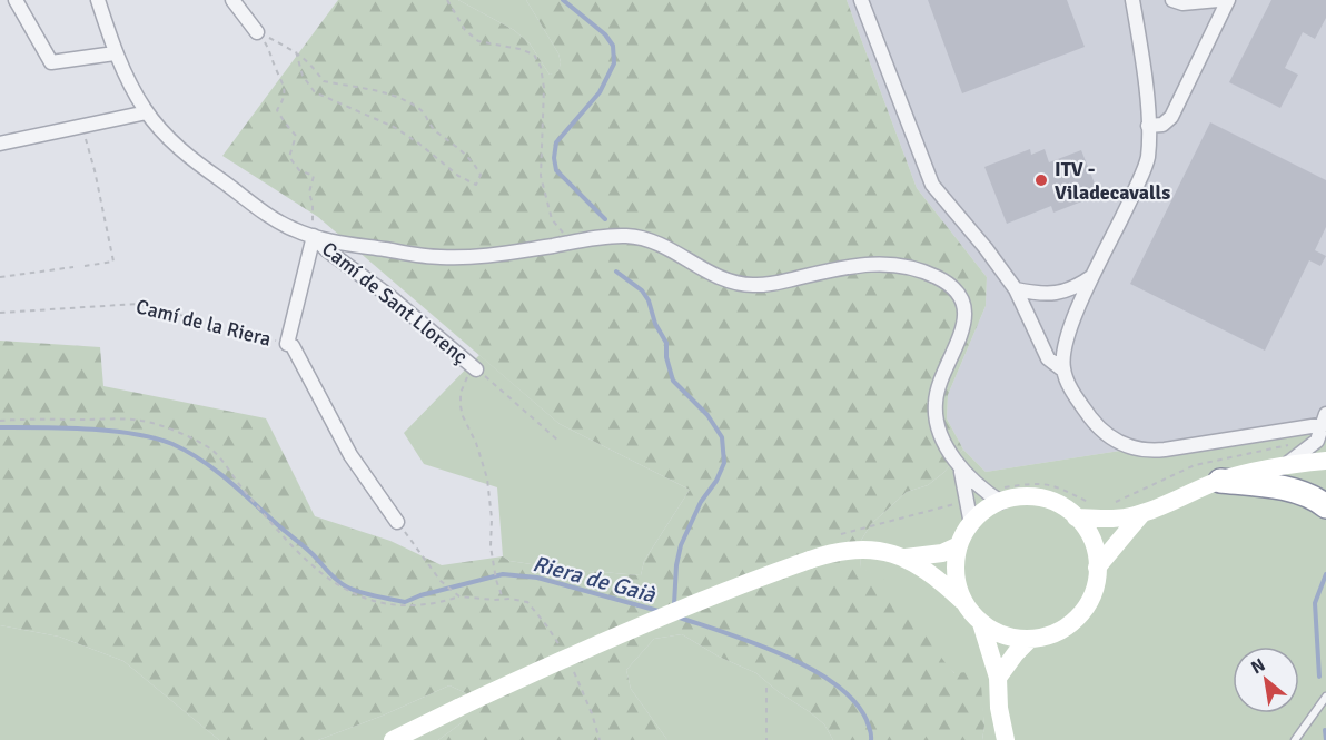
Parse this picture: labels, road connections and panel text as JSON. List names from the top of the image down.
{
  "streets": {
    "street": ["Camí de Sant Llorenç", "Camí de la Riera"]
  },
  "crossings": [
    ["Camí de Sant Llorenç", "Camí de la Riera"]
  ],
  "water": ["Riera de Gaià"],
  "places": ["ITV - Viladecavalls"],
  "north": "top left"
}
